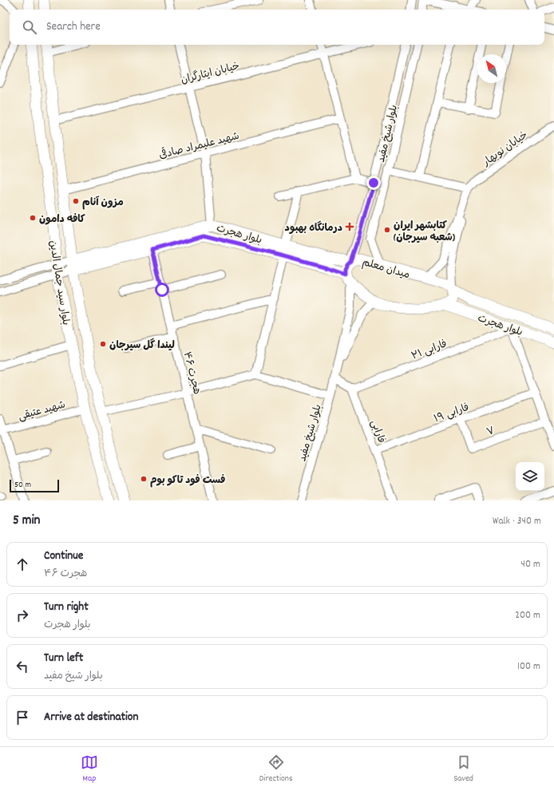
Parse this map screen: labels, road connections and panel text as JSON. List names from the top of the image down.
{
  "streets": {
    "main road": ["بلوار هجرت", "میدان معلم", "بلوار سید جمال الدین"],
    "street": [
      "خیابان ایثارگران",
      "بلوار شیخ مفید",
      "شهید علیمراد صادقی",
      "خیابان نوبهار",
      "فارابی ۲۱",
      "هجرت ۴۶",
      "شهید عتیقی",
      "فارابی ۱۹",
      "۷",
      "فارابی"
    ]
  },
  "crossings": [
    ["خیابان ایثارگران", "بلوار سید جمال الدین"],
    ["بلوار شیخ مفید", "بلوار هجرت"],
    ["بلوار شیخ مفید", "میدان معلم"],
    ["شهید علیمراد صادقی", "بلوار سید جمال الدین"],
    ["بلوار هجرت", "میدان معلم"],
    ["بلوار هجرت", "بلوار سید جمال الدین"],
    ["بلوار هجرت", "فارابی ۲۱"],
    ["بلوار هجرت", "هجرت ۴۶"],
    ["بلوار سید جمال الدین", "شهید عتیقی"],
    ["فارابی ۲۱", "فارابی"],
    ["فارابی ۱۹", "۷"],
    ["فارابی ۱۹", "فارابی"]
  ],
  "places": {
    "other": [
      "مزون آنام",
      "کافه دامون",
      "کتابشهر ایران (شعبه سیرجان)",
      "لیندا گل سیرجان",
      "فست فود تاکو بوم"
    ],
    "health": ["درمانگاه بهبود"]
  },
  "scale_bar": "50 m",
  "north": "top left",
  "page": {
    "search": "Search here",
    "scale": "50 m",
    "heading": ["5 min", "Walk · 340 m"],
    "list": [
      ["Continue", "هجرت ۴۶", "40 m"],
      ["Turn right", "بلوار هجرت", "200 m"],
      ["Turn left", "بلوار شیخ مفید", "100 m"],
      "Arrive at destination"
    ],
    "nav": ["Map", "Directions", "Saved"]
  }
}
